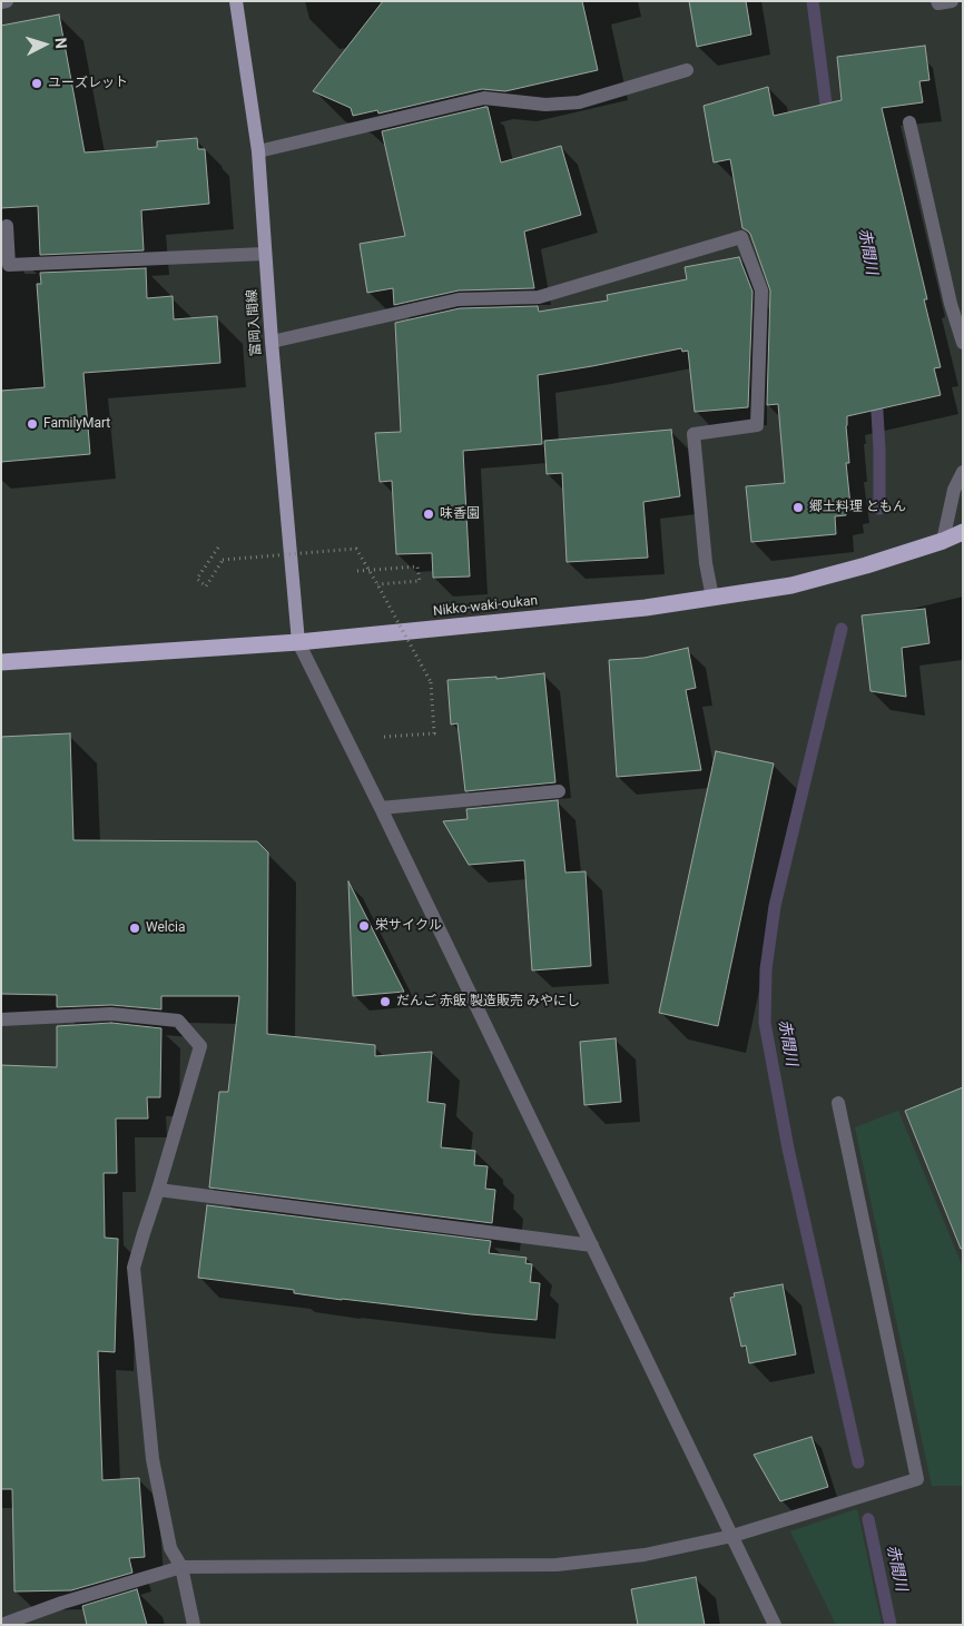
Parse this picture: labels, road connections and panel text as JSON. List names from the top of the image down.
{
  "streets": {
    "highway": ["Nikko-waki-oukan"],
    "main road": ["富岡入間線"]
  },
  "crossings": [
    ["富岡入間線", "Nikko-waki-oukan"]
  ],
  "water": ["赤間川"],
  "places": [
    "ユーズレット",
    "FamilyMart",
    "郷土料理 ともん",
    "味香園",
    "栄サイクル",
    "Welcia",
    "だんご 赤飯 製造販売 みやにし"
  ],
  "north": "right"
}
